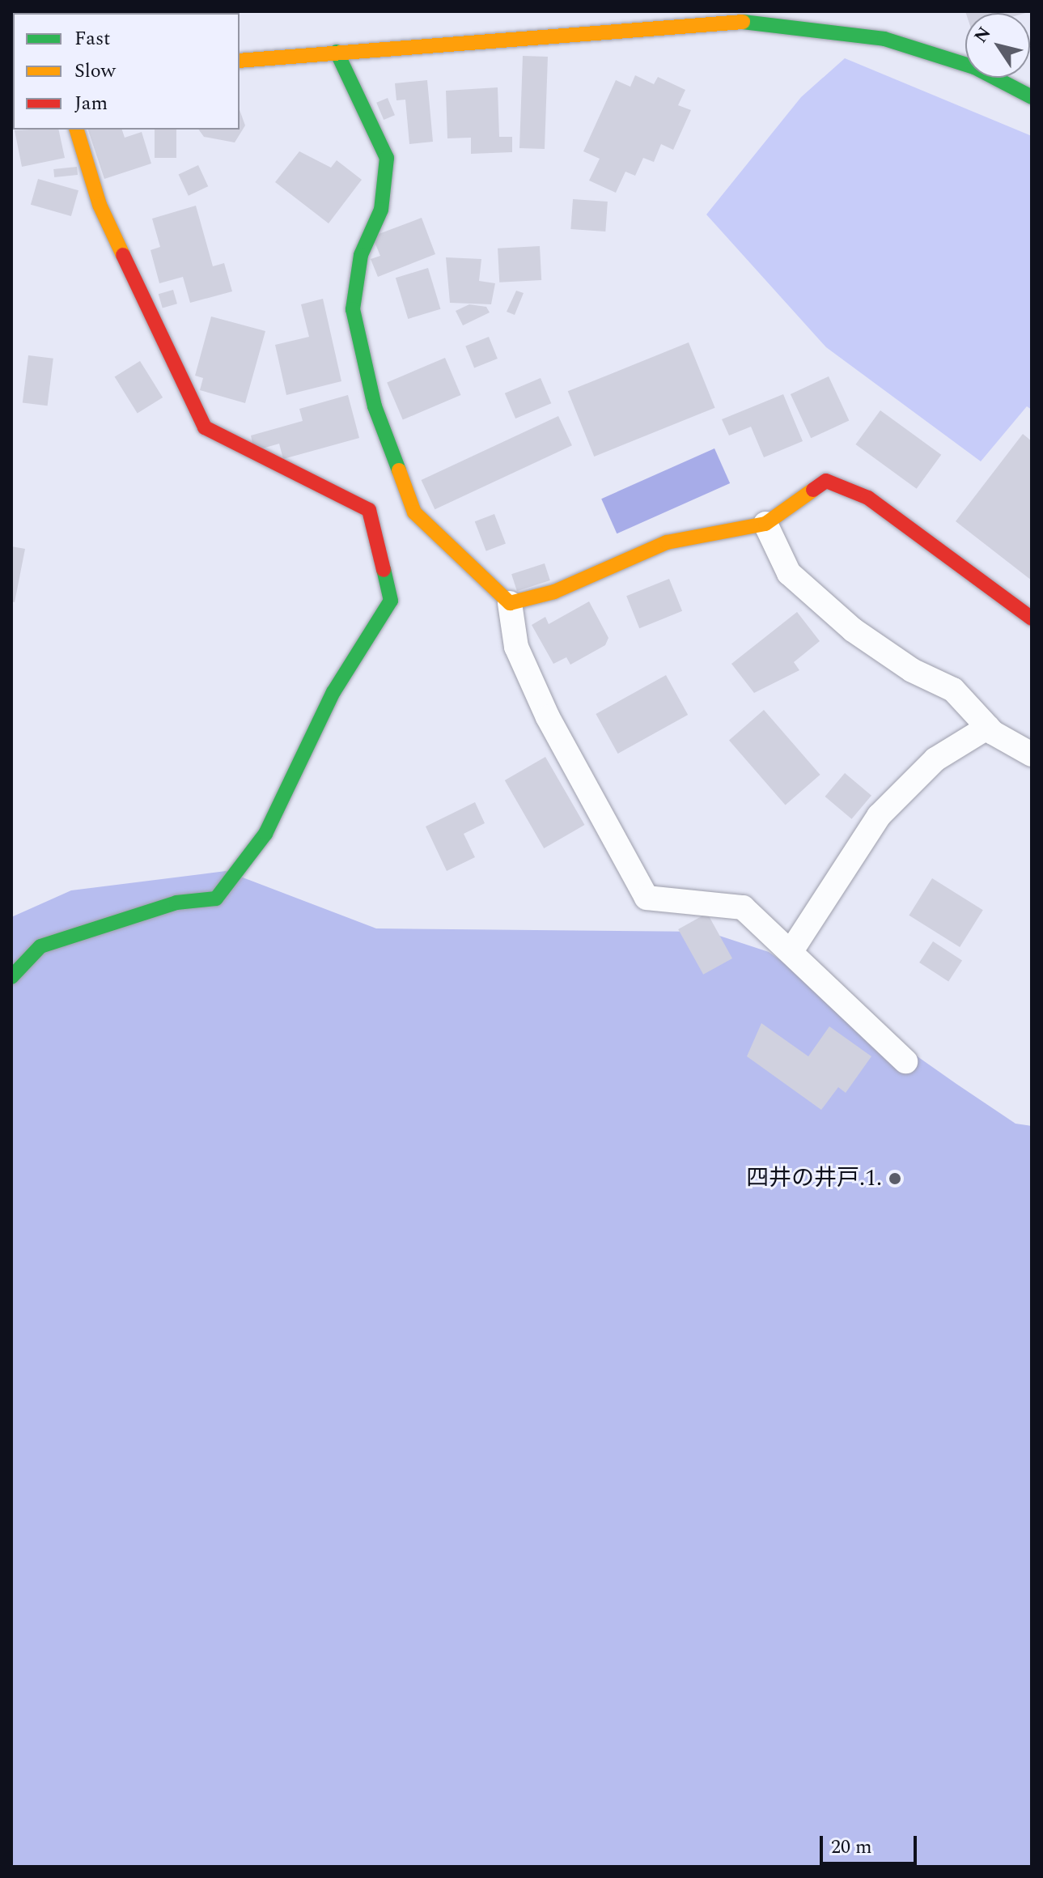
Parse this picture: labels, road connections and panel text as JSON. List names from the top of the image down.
{
  "places": ["四井の井戸.1."],
  "legend": ["Fast", "Slow", "Jam"],
  "scale_bar": "20 m",
  "north": "top left"
}
